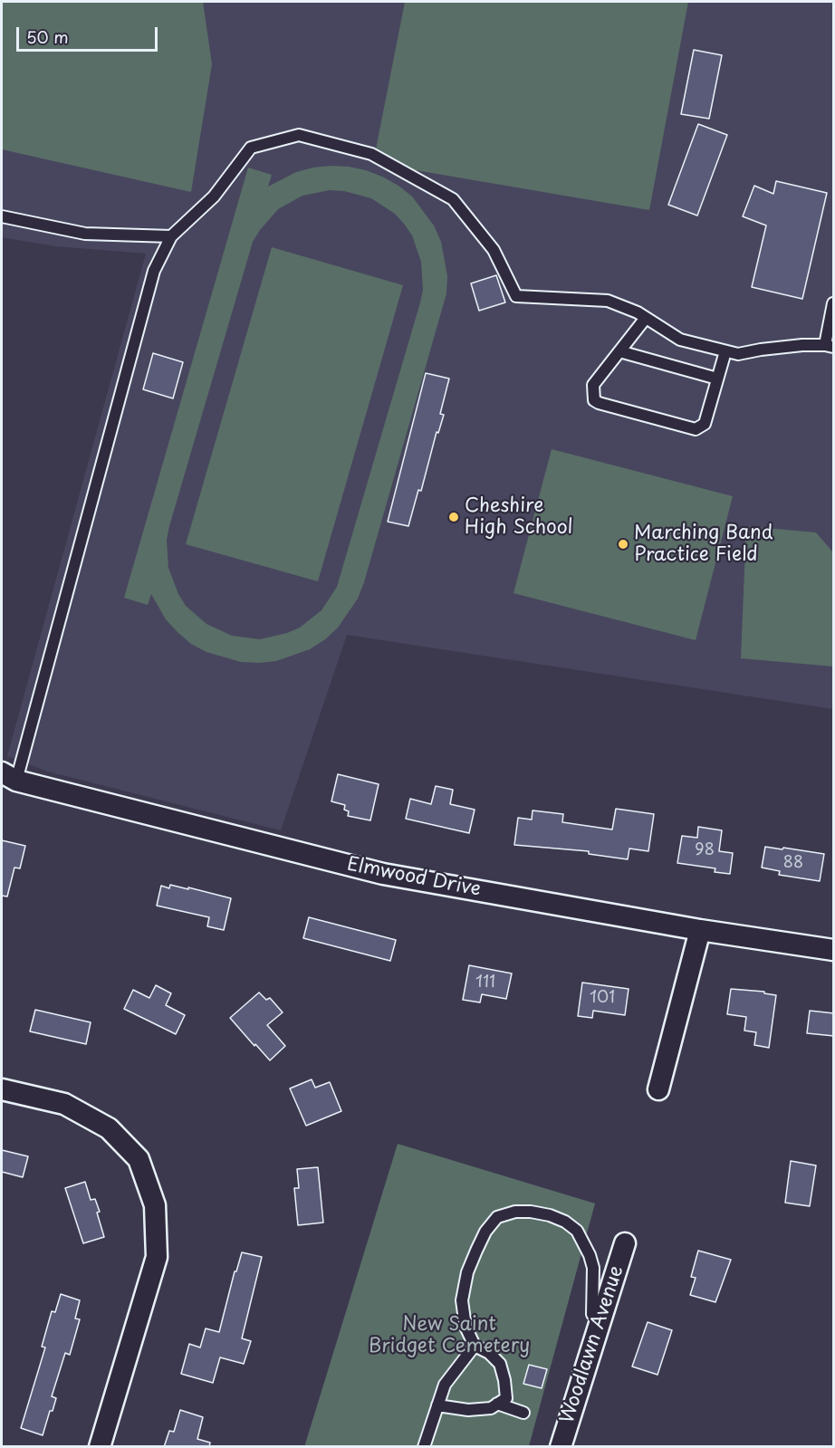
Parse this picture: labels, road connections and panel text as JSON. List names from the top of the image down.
{
  "streets": {
    "street": ["Elmwood Drive", "Woodlawn Avenue"]
  },
  "parks": ["New Saint Bridget Cemetery"],
  "places": ["Cheshire High School", "Marching Band Practice Field"],
  "house_numbers": [
    "98",
    "88",
    "111",
    "101"
  ],
  "scale_bar": "50 m"
}
